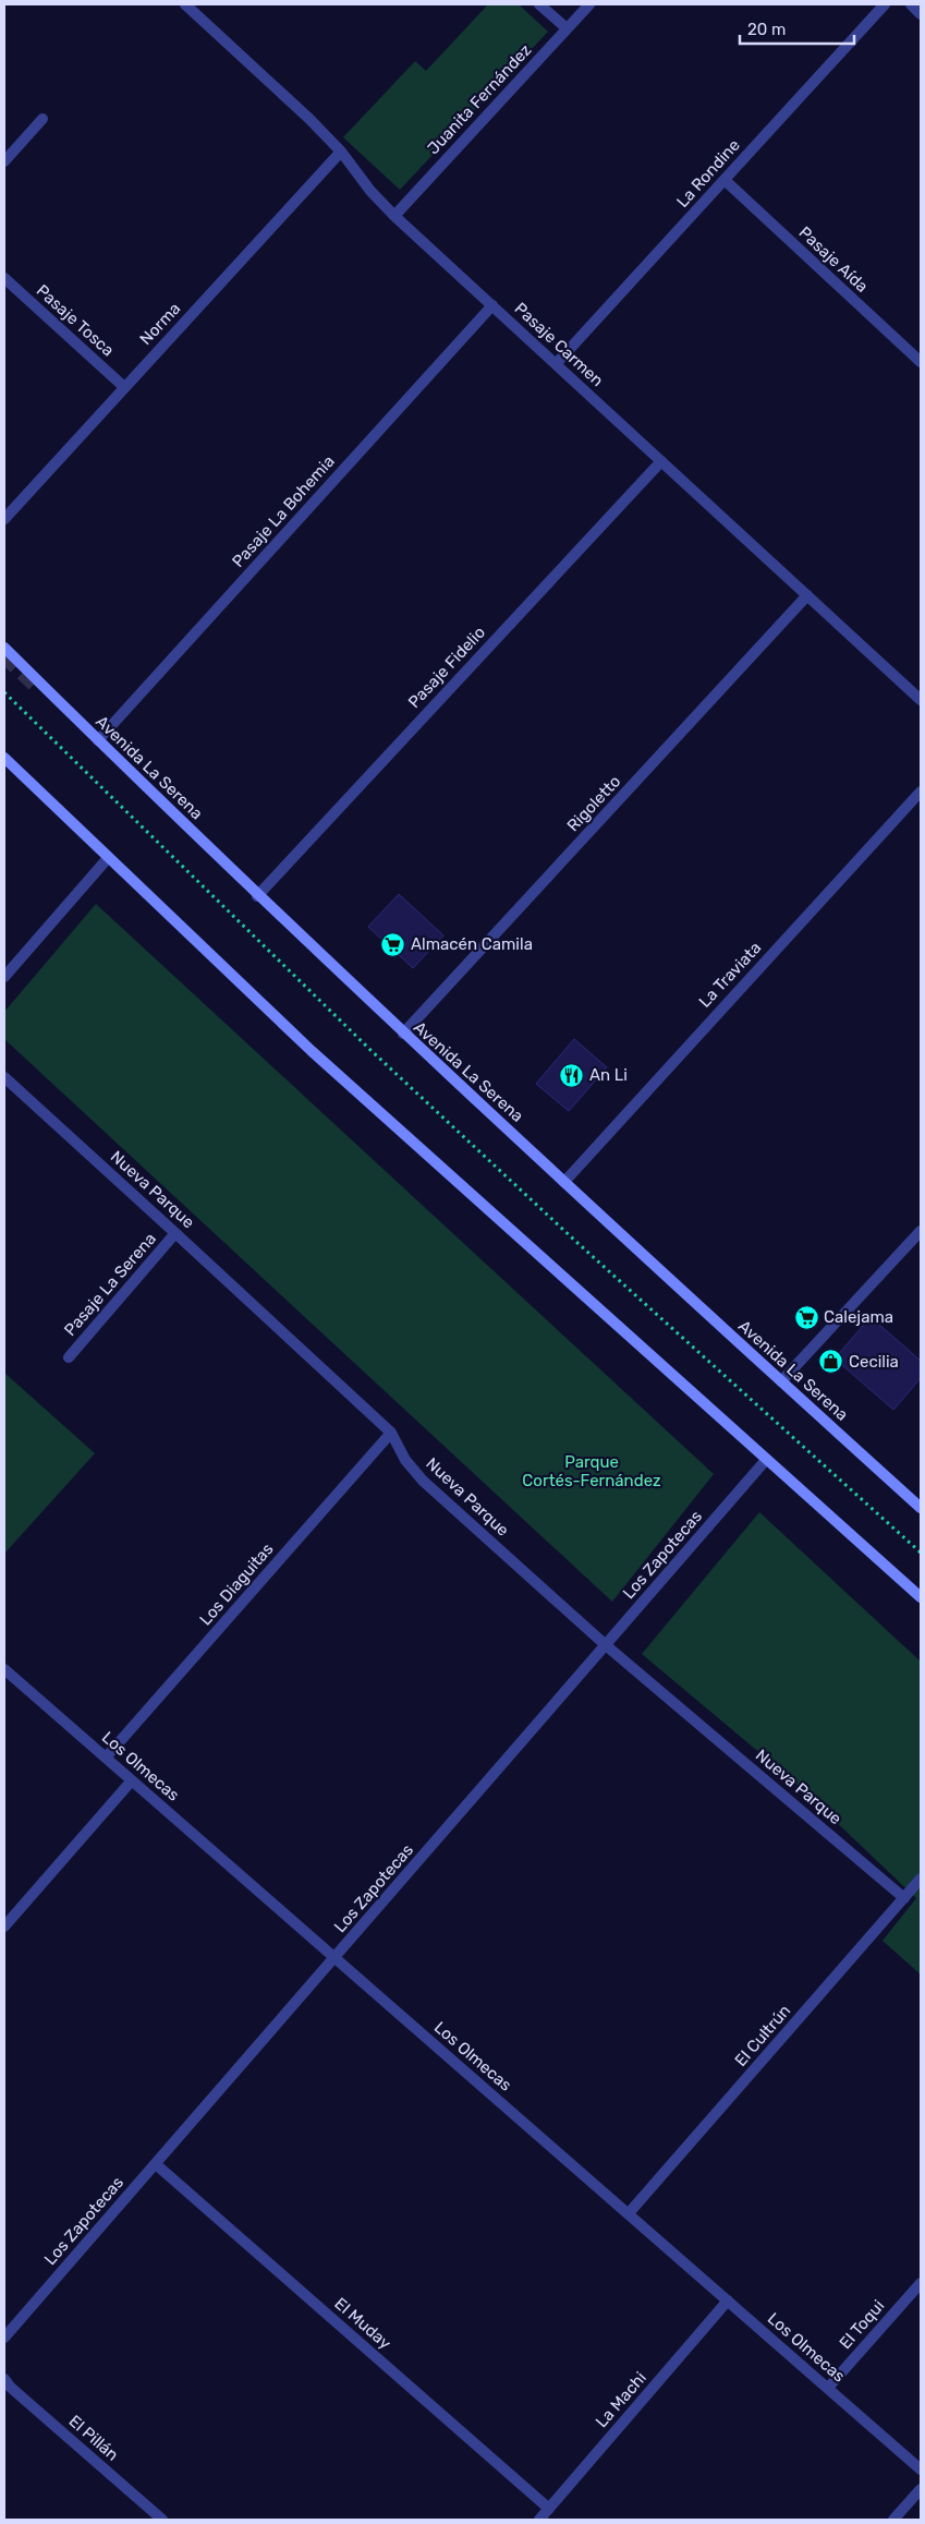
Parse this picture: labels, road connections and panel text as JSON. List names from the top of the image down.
{
  "streets": {
    "main road": ["Avenida La Serena"],
    "street": [
      "Juanita Fernández",
      "La Rondine",
      "Pasaje Aída",
      "Pasaje Tosca",
      "Norma",
      "Pasaje Carmen",
      "Pasaje La Bohemia",
      "Pasaje Fidelio",
      "Rigoletto",
      "La Traviata",
      "Nueva Parque",
      "Pasaje La Serena",
      "Los Zapotecas",
      "Los Diaguitas",
      "Los Olmecas",
      "El Cultrún",
      "El Muday",
      "El Toqui",
      "La Machi",
      "El Pillán"
    ]
  },
  "crossings": [
    ["Juanita Fernández", "Pasaje Carmen"],
    ["La Rondine", "Pasaje Aída"],
    ["La Rondine", "Pasaje Carmen"],
    ["Pasaje Tosca", "Norma"],
    ["Norma", "Pasaje Carmen"],
    ["Pasaje Carmen", "Pasaje La Bohemia"],
    ["Pasaje Carmen", "Pasaje Fidelio"],
    ["Pasaje Carmen", "Rigoletto"],
    ["Pasaje La Bohemia", "Avenida La Serena"],
    ["Pasaje Fidelio", "Avenida La Serena"],
    ["Avenida La Serena", "Rigoletto"],
    ["Avenida La Serena", "La Traviata"],
    ["Nueva Parque", "Pasaje La Serena"],
    ["Nueva Parque", "Los Zapotecas"],
    ["Nueva Parque", "Los Diaguitas"],
    ["Nueva Parque", "El Cultrún"],
    ["Los Zapotecas", "Los Olmecas"],
    ["Los Zapotecas", "El Muday"],
    ["Los Diaguitas", "Los Olmecas"],
    ["Los Olmecas", "El Cultrún"],
    ["Los Olmecas", "El Toqui"],
    ["Los Olmecas", "La Machi"],
    ["El Muday", "La Machi"]
  ],
  "parks": ["Parque Cortés-Fernández"],
  "places": {
    "supermarket": ["Almacén Camila", "Calejama"],
    "restaurant": ["An Li"],
    "shop": ["Cecilia"]
  },
  "scale_bar": "20 m"
}
